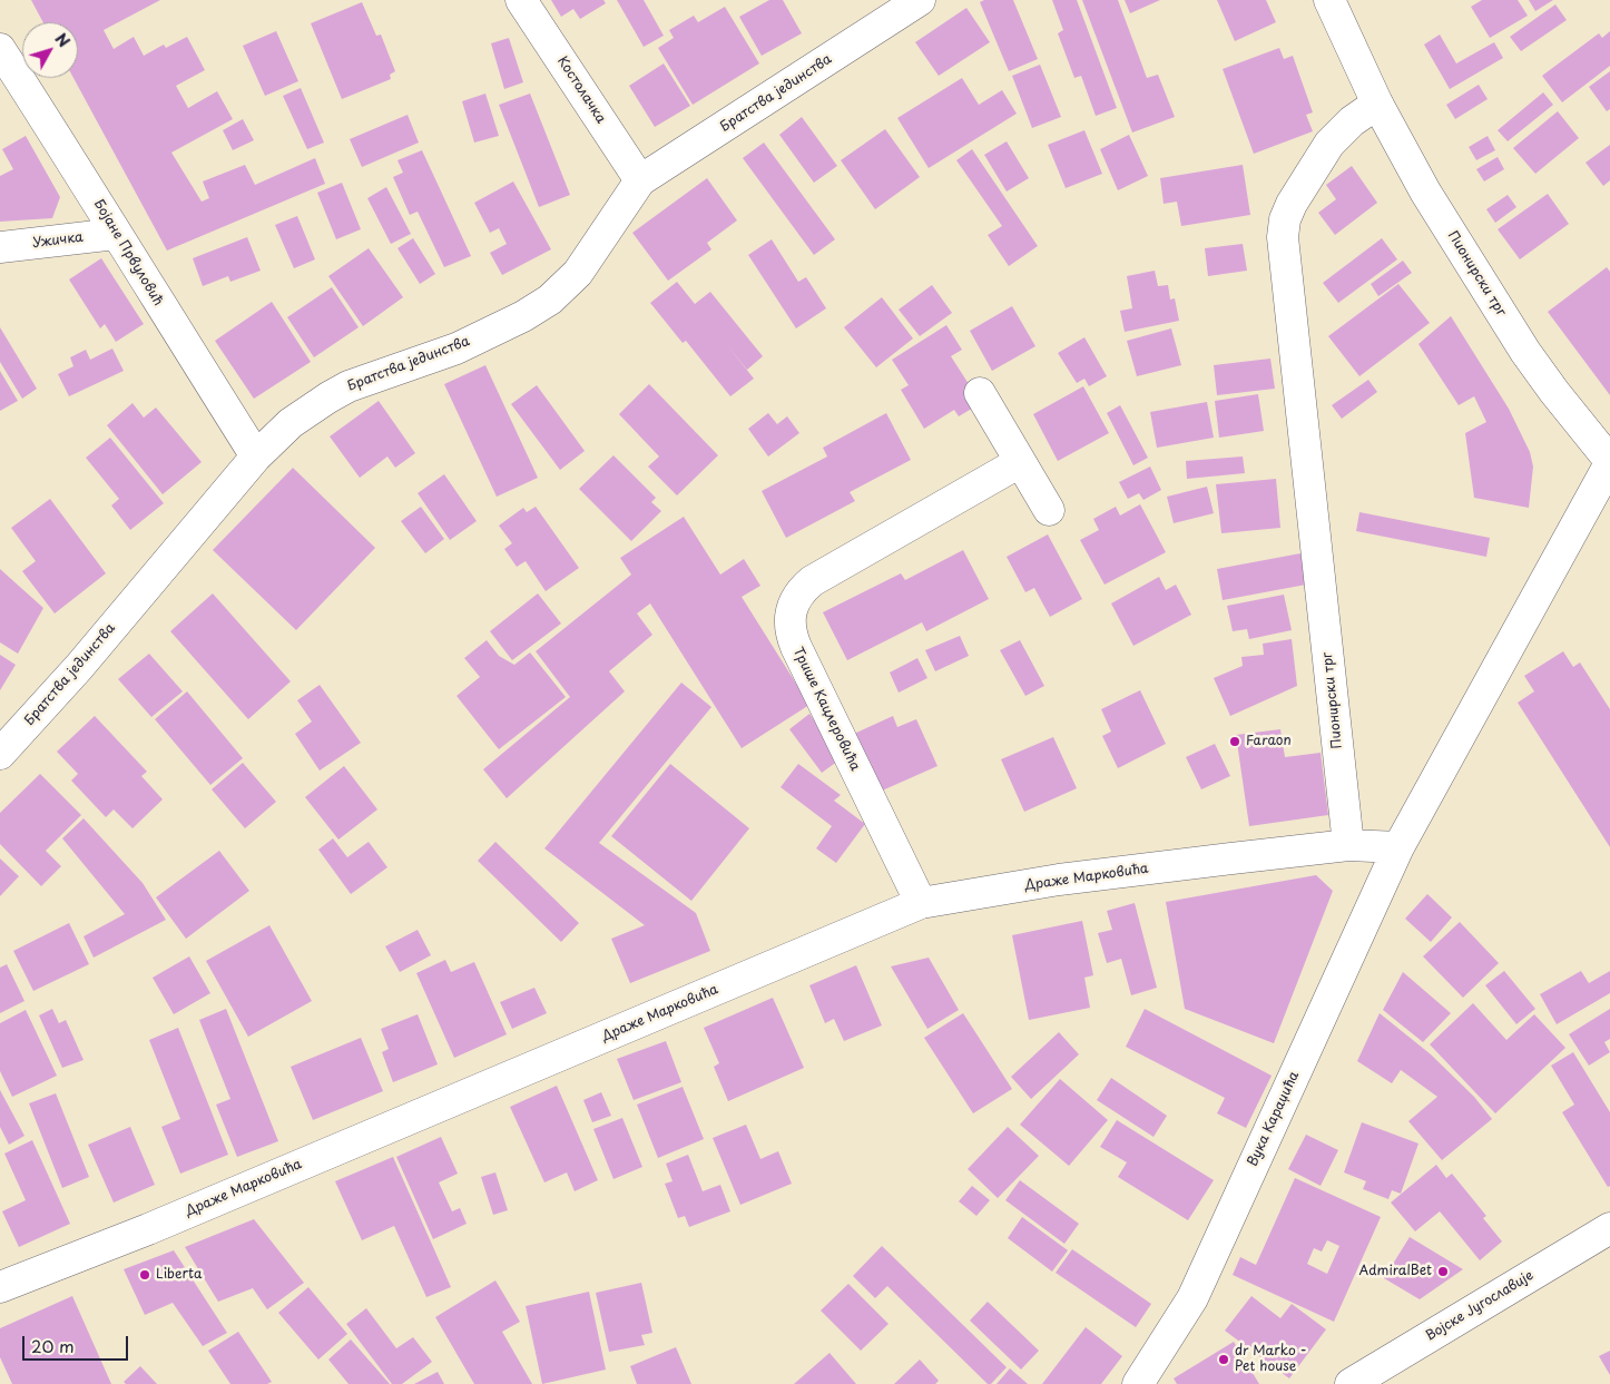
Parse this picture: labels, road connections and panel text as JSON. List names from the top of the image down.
{
  "streets": {
    "street": [
      "Костолачка",
      "Братства јединства",
      "Ужичка",
      "Бојане Првуловић",
      "Пионирски трг",
      "Трише Кацлеровића",
      "Драже Марковића",
      "Вука Караџића",
      "Војске Југославије"
    ]
  },
  "crossings": [
    ["Костолачка", "Братства јединства"],
    ["Братства јединства", "Бојане Првуловић"],
    ["Ужичка", "Бојане Првуловић"],
    ["Пионирски трг", "Драже Марковића"],
    ["Пионирски трг", "Вука Караџића"],
    ["Трише Кацлеровића", "Драже Марковића"]
  ],
  "places": [
    "Faraon",
    "AdmiralBet",
    "Liberta",
    "dr Marko - Pet house"
  ],
  "scale_bar": "20 m",
  "north": "top right"
}
